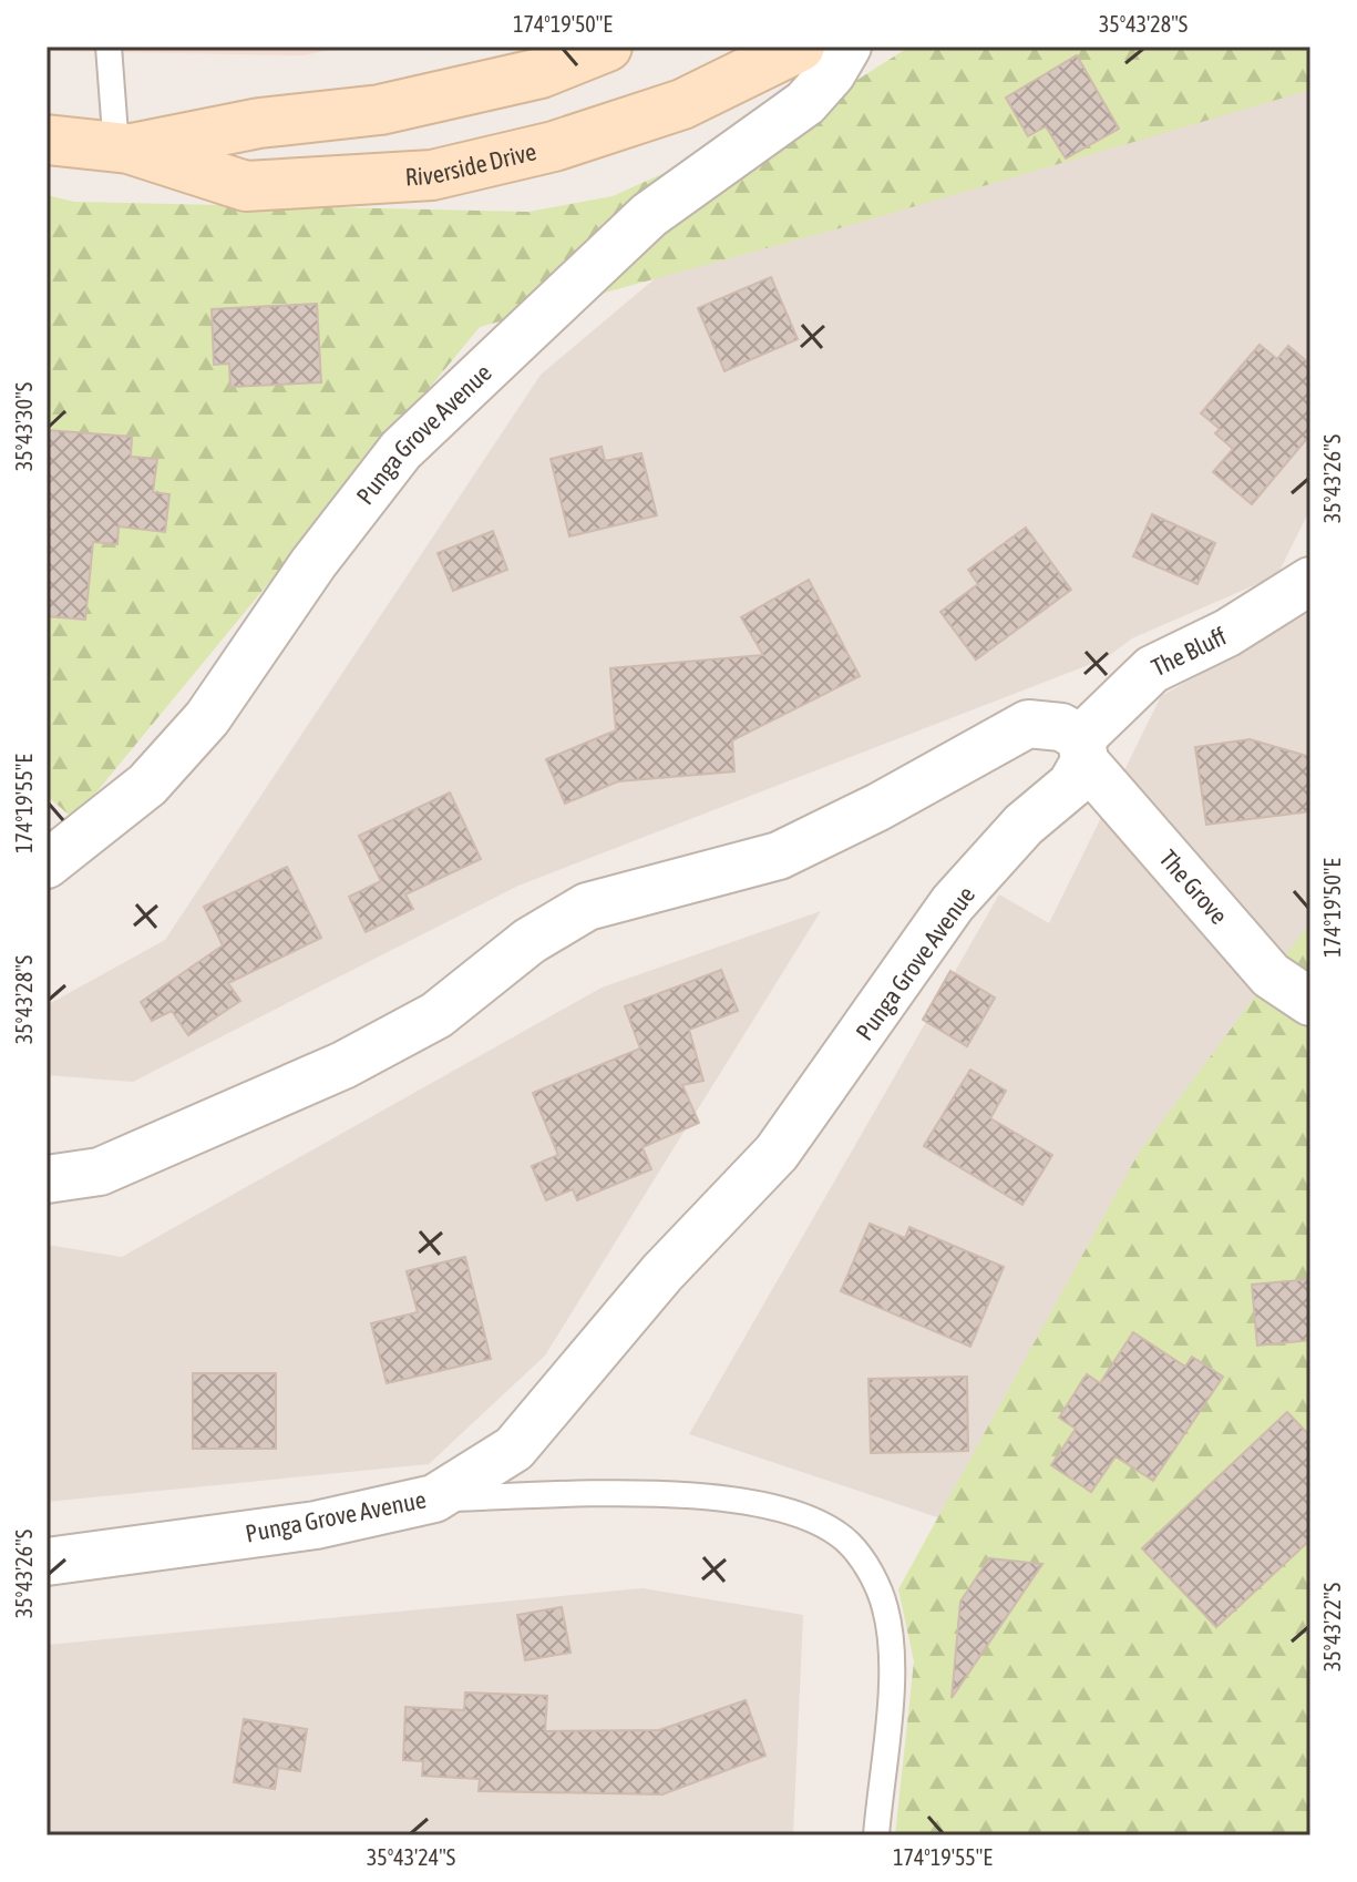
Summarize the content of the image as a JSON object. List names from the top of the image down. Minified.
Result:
{"streets":{"main road":["Riverside Drive"],"street":["Punga Grove Avenue","The Bluff","The Grove"]},"crossings":[["Punga Grove Avenue","The Bluff"],["Punga Grove Avenue","The Grove"],["The Bluff","The Grove"]],"coordinates":["174°19'50\"E","35°43'28\"S","35°43'30\"S","35°43'26\"S","174°19'55\"E","35°43'22\"S","35°43'24\"S"]}
